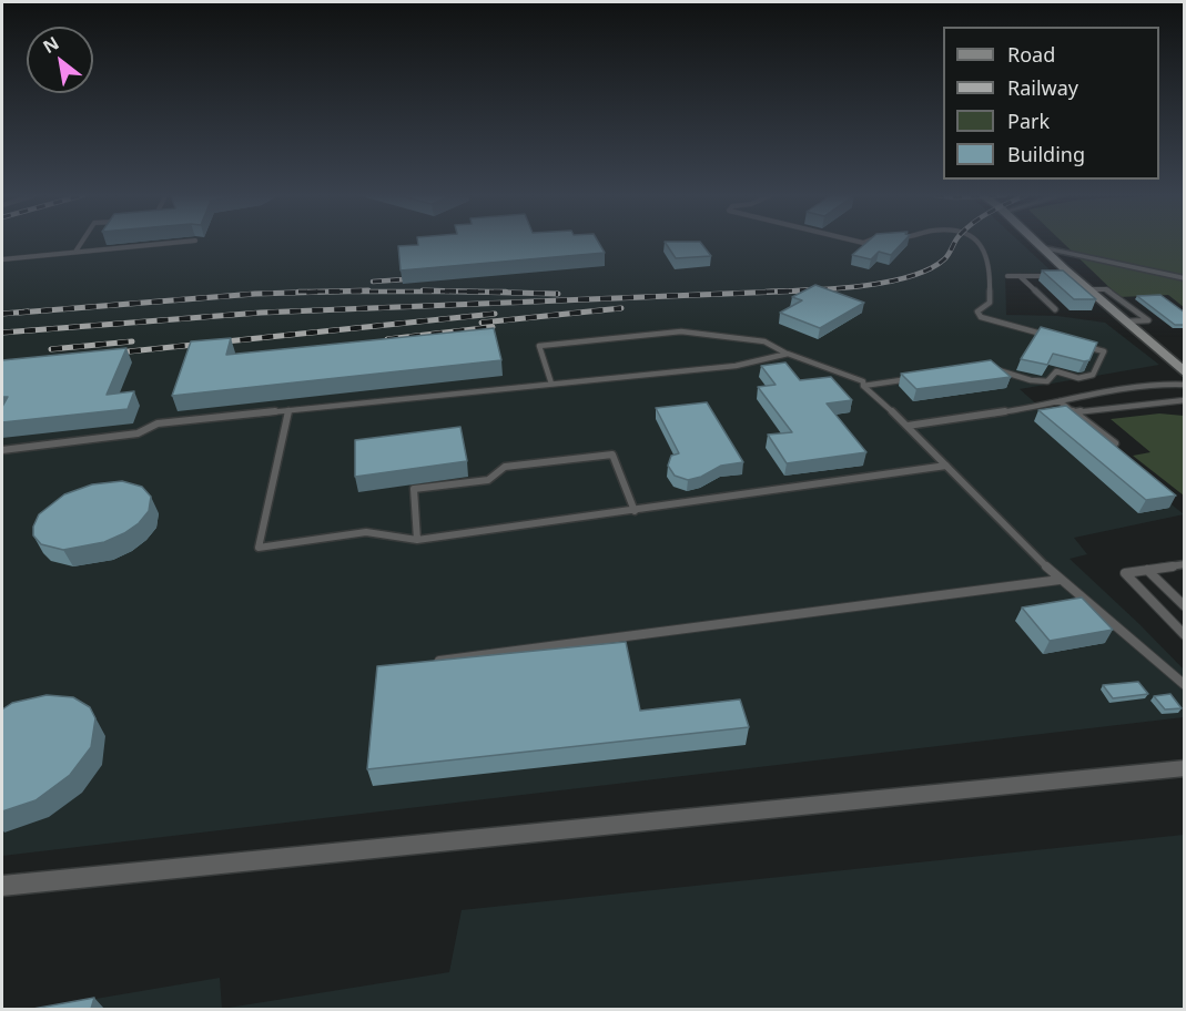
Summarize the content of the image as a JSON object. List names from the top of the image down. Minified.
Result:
{"legend":["Road","Railway","Park","Building"],"north":"top left"}
